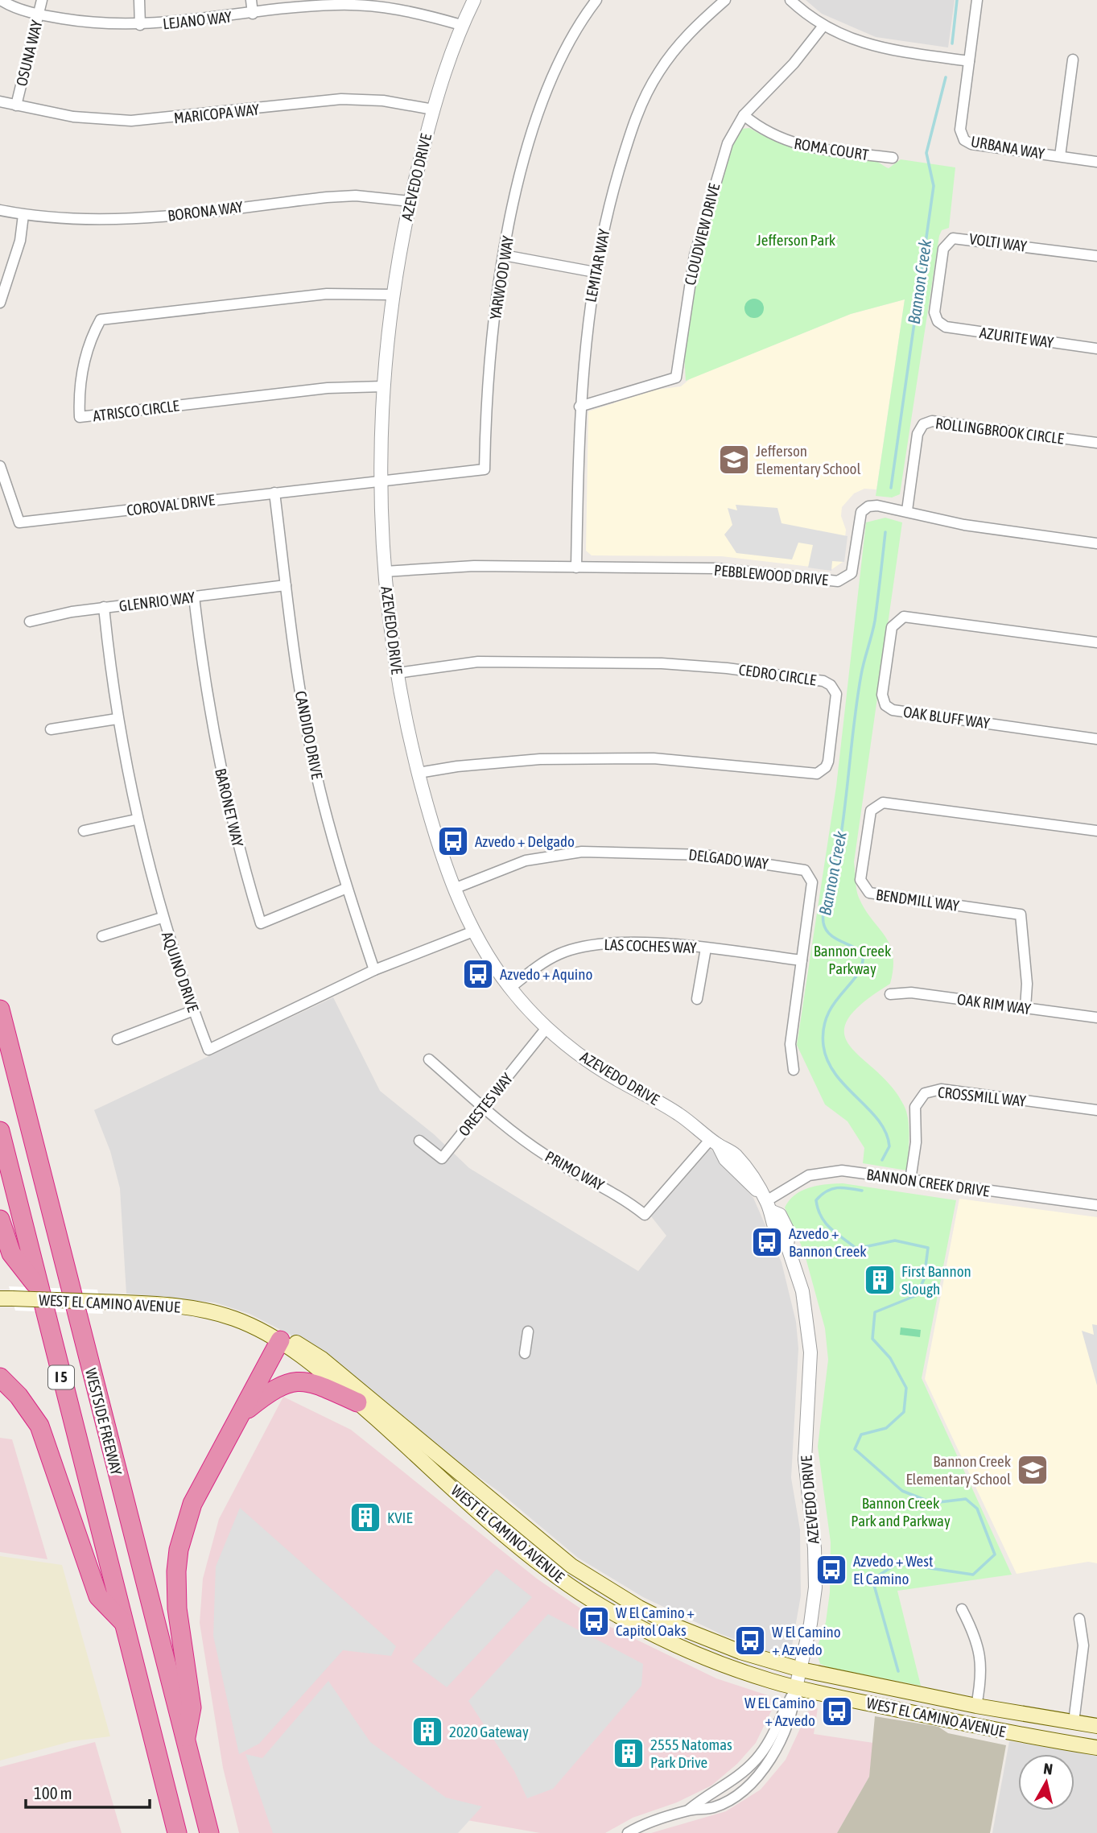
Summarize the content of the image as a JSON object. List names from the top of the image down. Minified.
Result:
{"streets":{"highway":["I 5","WESTSIDE FREEWAY"],"main road":["WEST EL CAMINO AVENUE"],"street":["LEJANO WAY","OSUNA WAY","MARICOPA WAY","URBANA WAY","ROMA COURT","AZEVEDO DRIVE","BORONA WAY","CLOUDVIEW DRIVE","VOLTI WAY","LEMITAR WAY","YARWOOD WAY","AZURITE WAY","ATRISCO CIRCLE","ROLLINGBROOK CIRCLE","COROVAL DRIVE","PEBBLEWOOD DRIVE","GLENRIO WAY","CEDRO CIRCLE","OAK BLUFF WAY","CANDIDO DRIVE","BARONET WAY","DELGADO WAY","BENDMILL WAY","LAS COCHES WAY","AQUINO DRIVE","OAK RIM WAY","CROSSMILL WAY","ORESTES WAY","PRIMO WAY","BANNON CREEK DRIVE"]},"crossings":[["LEJANO WAY","OSUNA WAY"],["LEJANO WAY","AZEVEDO DRIVE"],["OSUNA WAY","MARICOPA WAY"],["MARICOPA WAY","AZEVEDO DRIVE"],["ROMA COURT","CLOUDVIEW DRIVE"],["AZEVEDO DRIVE","BORONA WAY"],["AZEVEDO DRIVE","YARWOOD WAY"],["AZEVEDO DRIVE","ATRISCO CIRCLE"],["AZEVEDO DRIVE","COROVAL DRIVE"],["AZEVEDO DRIVE","PEBBLEWOOD DRIVE"],["AZEVEDO DRIVE","CEDRO CIRCLE"],["AZEVEDO DRIVE","DELGADO WAY"],["AZEVEDO DRIVE","LAS COCHES WAY"],["AZEVEDO DRIVE","AQUINO DRIVE"],["AZEVEDO DRIVE","ORESTES WAY"],["AZEVEDO DRIVE","PRIMO WAY"],["AZEVEDO DRIVE","BANNON CREEK DRIVE"],["AZEVEDO DRIVE","WEST EL CAMINO AVENUE"],["CLOUDVIEW DRIVE","LEMITAR WAY"],["VOLTI WAY","AZURITE WAY"],["LEMITAR WAY","PEBBLEWOOD DRIVE"],["YARWOOD WAY","COROVAL DRIVE"],["ROLLINGBROOK CIRCLE","PEBBLEWOOD DRIVE"],["COROVAL DRIVE","CANDIDO DRIVE"],["GLENRIO WAY","CANDIDO DRIVE"],["GLENRIO WAY","BARONET WAY"],["GLENRIO WAY","AQUINO DRIVE"],["CANDIDO DRIVE","BARONET WAY"],["CANDIDO DRIVE","AQUINO DRIVE"],["DELGADO WAY","LAS COCHES WAY"],["BENDMILL WAY","OAK RIM WAY"],["CROSSMILL WAY","BANNON CREEK DRIVE"],["ORESTES WAY","PRIMO WAY"]],"water":["Bannon Creek"],"parks":["Jefferson Park","Bannon Creek Parkway","Bannon Creek Park and Parkway"],"places":{"school or university":["Jefferson Elementary School","Bannon Creek Elementary School"],"bus stop":["Azvedo + Delgado","Azvedo + Aquino","Azvedo + Bannon Creek","Azvedo + West El Camino","W El Camino + Capitol Oaks","W El Camino + Azvedo","W EL Camino + Azvedo"],"building":["First Bannon Slough","KVIE","2020 Gateway","2555 Natomas Park Drive"]},"scale_bar":"100 m","north":"top"}
